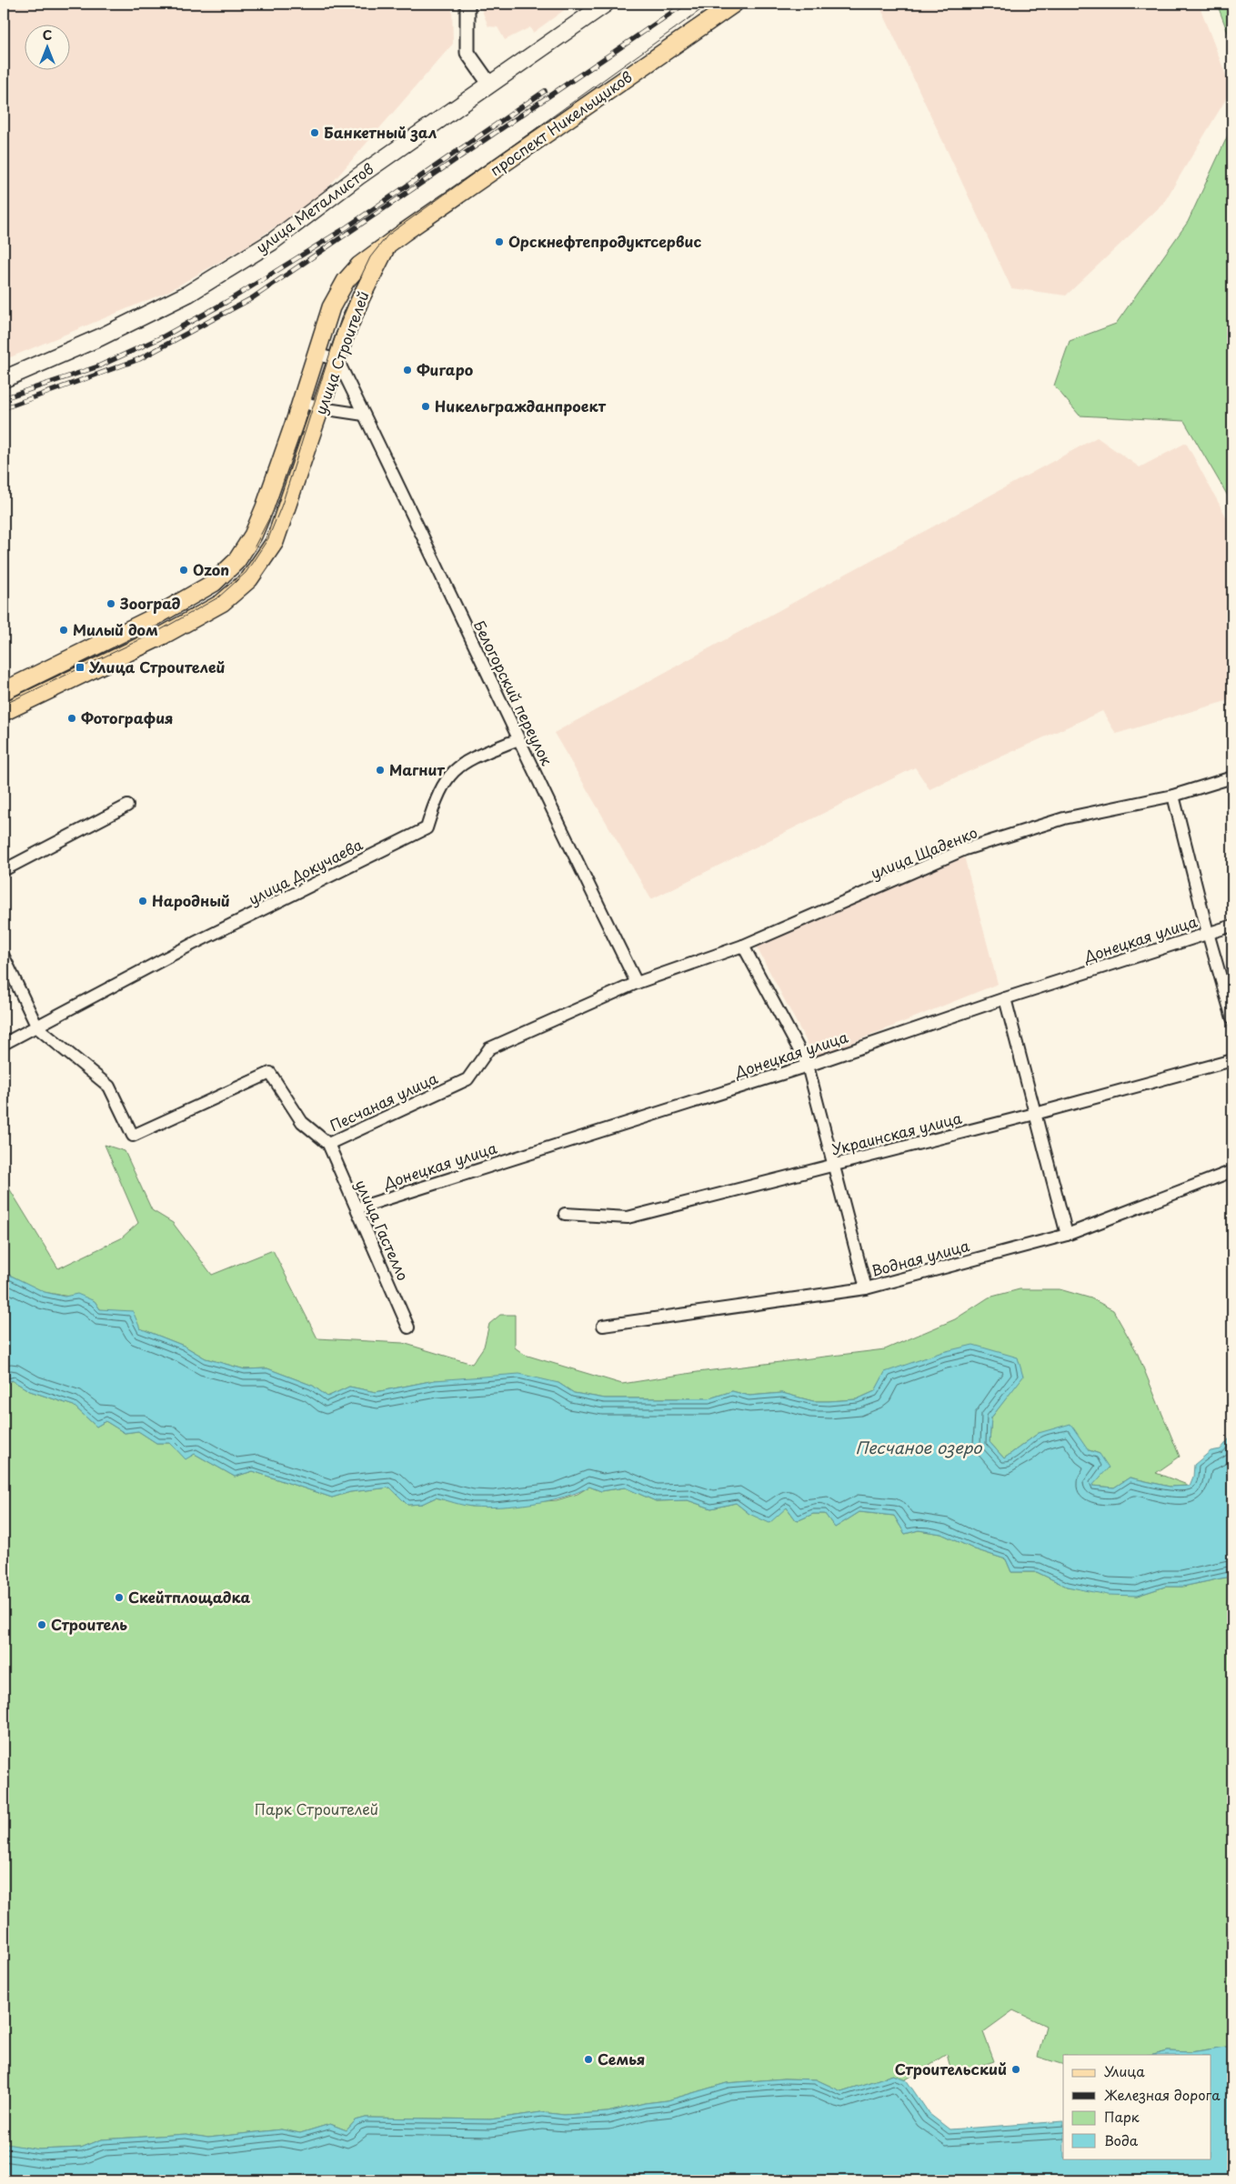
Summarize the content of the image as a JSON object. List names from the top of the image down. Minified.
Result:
{"streets":{"main road":["проспект Никельщиков","улица Металлистов","улица Строителей"],"street":["Белогорский переулок","улица Щаденко","улица Докучаева","Донецкая улица","Песчаная улица","Украинская улица","улица Гастелло","Водная улица"]},"crossings":[["проспект Никельщиков","улица Строителей"],["улица Строителей","Белогорский переулок"],["Белогорский переулок","улица Щаденко"],["Белогорский переулок","улица Докучаева"],["Белогорский переулок","Песчаная улица"],["улица Щаденко","Песчаная улица"],["улица Докучаева","Песчаная улица"],["Донецкая улица","улица Гастелло"],["Песчаная улица","улица Гастелло"]],"water":["Песчаное озеро"],"parks":["Парк Строителей"],"places":{"other":["Банкетный зал","Орскнефтепродуктсервис","Фигаро","Никельгражданпроект","Ozon","Зооград","Милый дом","Фотография","Магнит","Народный","Скейтплощадка","Строитель","Семья","Строительский"],"transit":["Улица Строителей"]},"legend":["Улица","Железная дорога","Парк","Вода"],"north":"top"}
